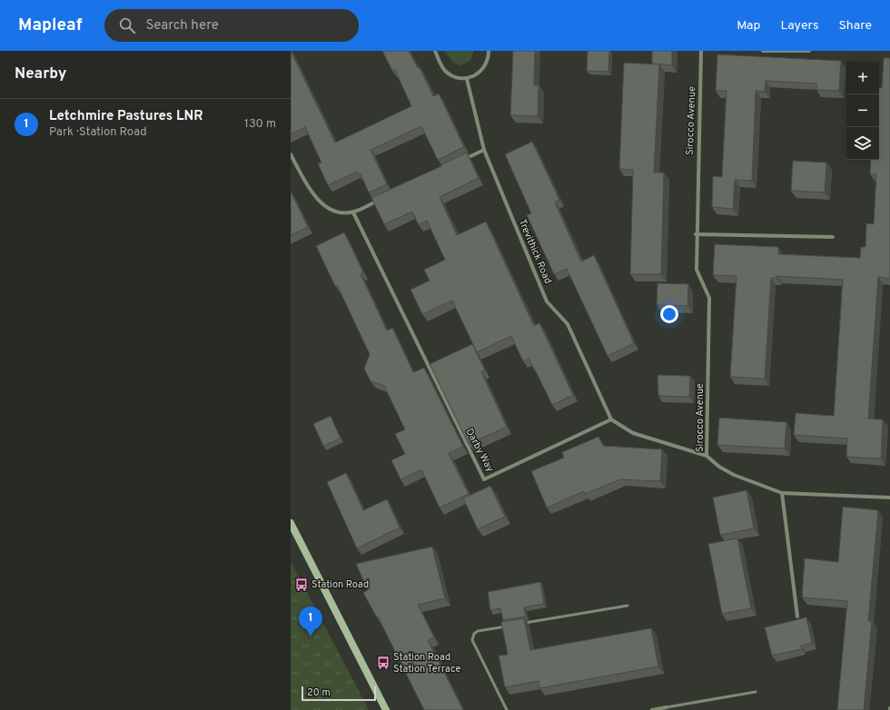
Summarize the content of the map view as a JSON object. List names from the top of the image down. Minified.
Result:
{"streets":{"street":["Sirocco Avenue","Trevithick Road","Darby Way"]},"crossings":[["Trevithick Road","Darby Way"]],"places":{"bus stop":["Station Road","Station Road Station Terrace"]},"scale_bar":"20 m","page":{"header":"Mapleaf","search":"Search here","nav":["Map","Layers","Share"],"heading":"Nearby","map_buttons":["+","−"],"list":[{"mark":"1","name":"Letchmire Pastures LNR","note":"Park · Station Road","value":"130 m"}],"pins":"1","scale":"20 m"}}
